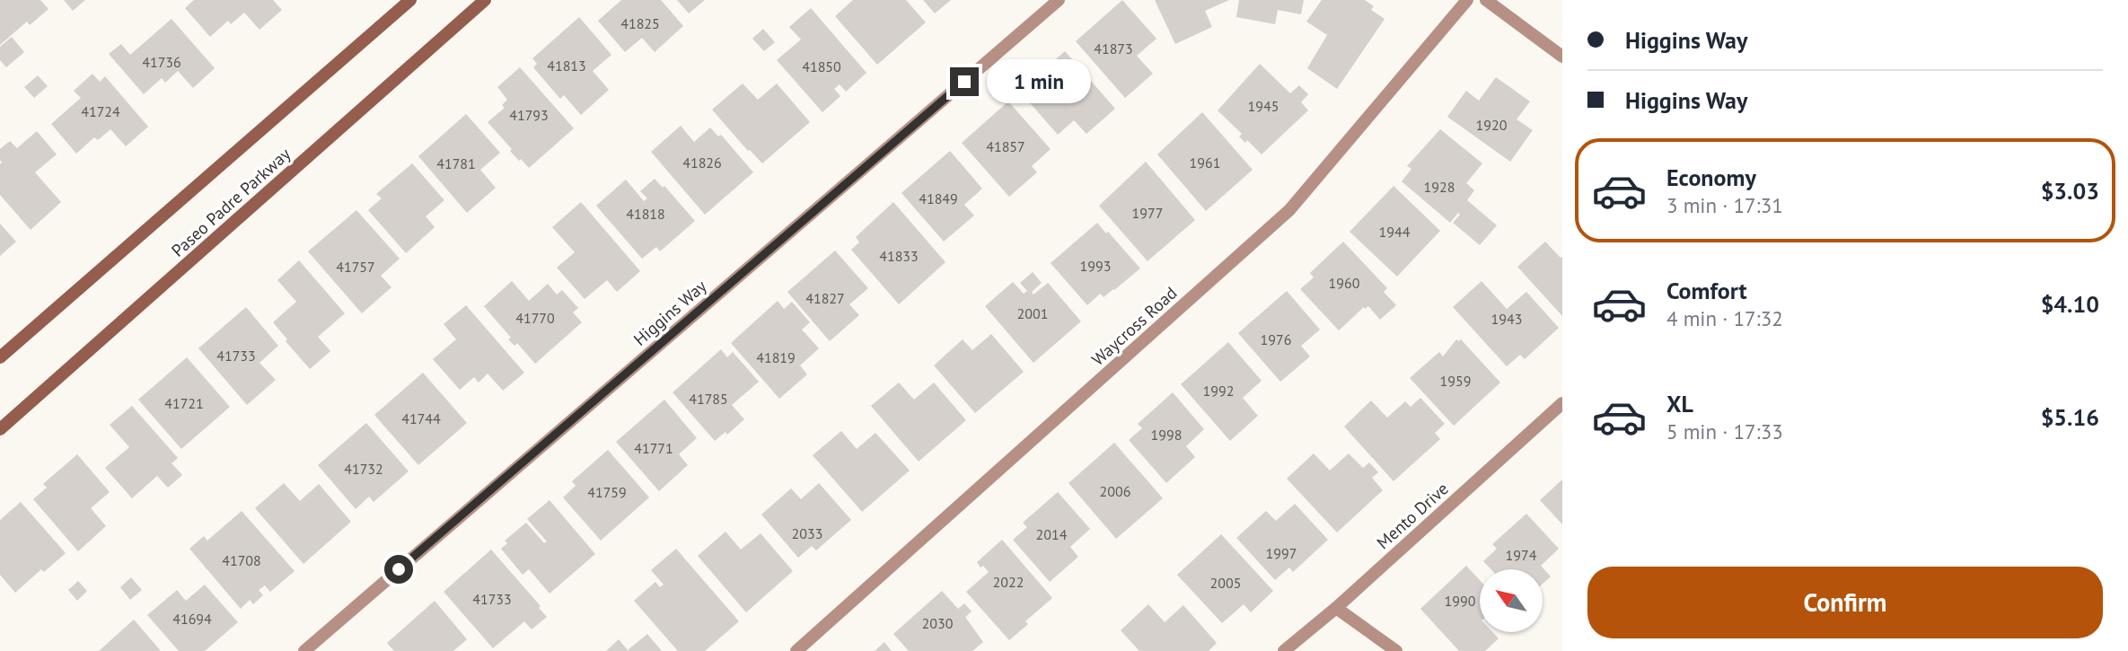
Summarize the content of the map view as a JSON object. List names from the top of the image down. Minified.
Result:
{"streets":{"main road":["Paseo Padre Parkway"],"street":["Higgins Way","Waycross Road","Mento Drive"]},"house_numbers":["41825","41873","41736","41813","41850","1945","41724","41793","1920","41857","41826","1961","41781","1928","41849","1977","41818","1944","41833","1993","41757","1960","41827","2001","41770","1943","1976","41733","41819","1959","1992","41785","41721","41744","1998","41771","41732","2006","41759","2033","2014","1997","1974","41708","2022","2005","41733","1990","41694","2030"],"north":"top left","page":{"banner":["Higgins Way","Higgins Way"],"bubble":"1 min","list":[{"name":"Economy","note":"3 min · 17:31","value":"$3.03"},{"name":"Comfort","note":"4 min · 17:32","value":"$4.10"},{"name":"XL","note":"5 min · 17:33","value":"$5.16"}],"buttons":"Confirm"}}
